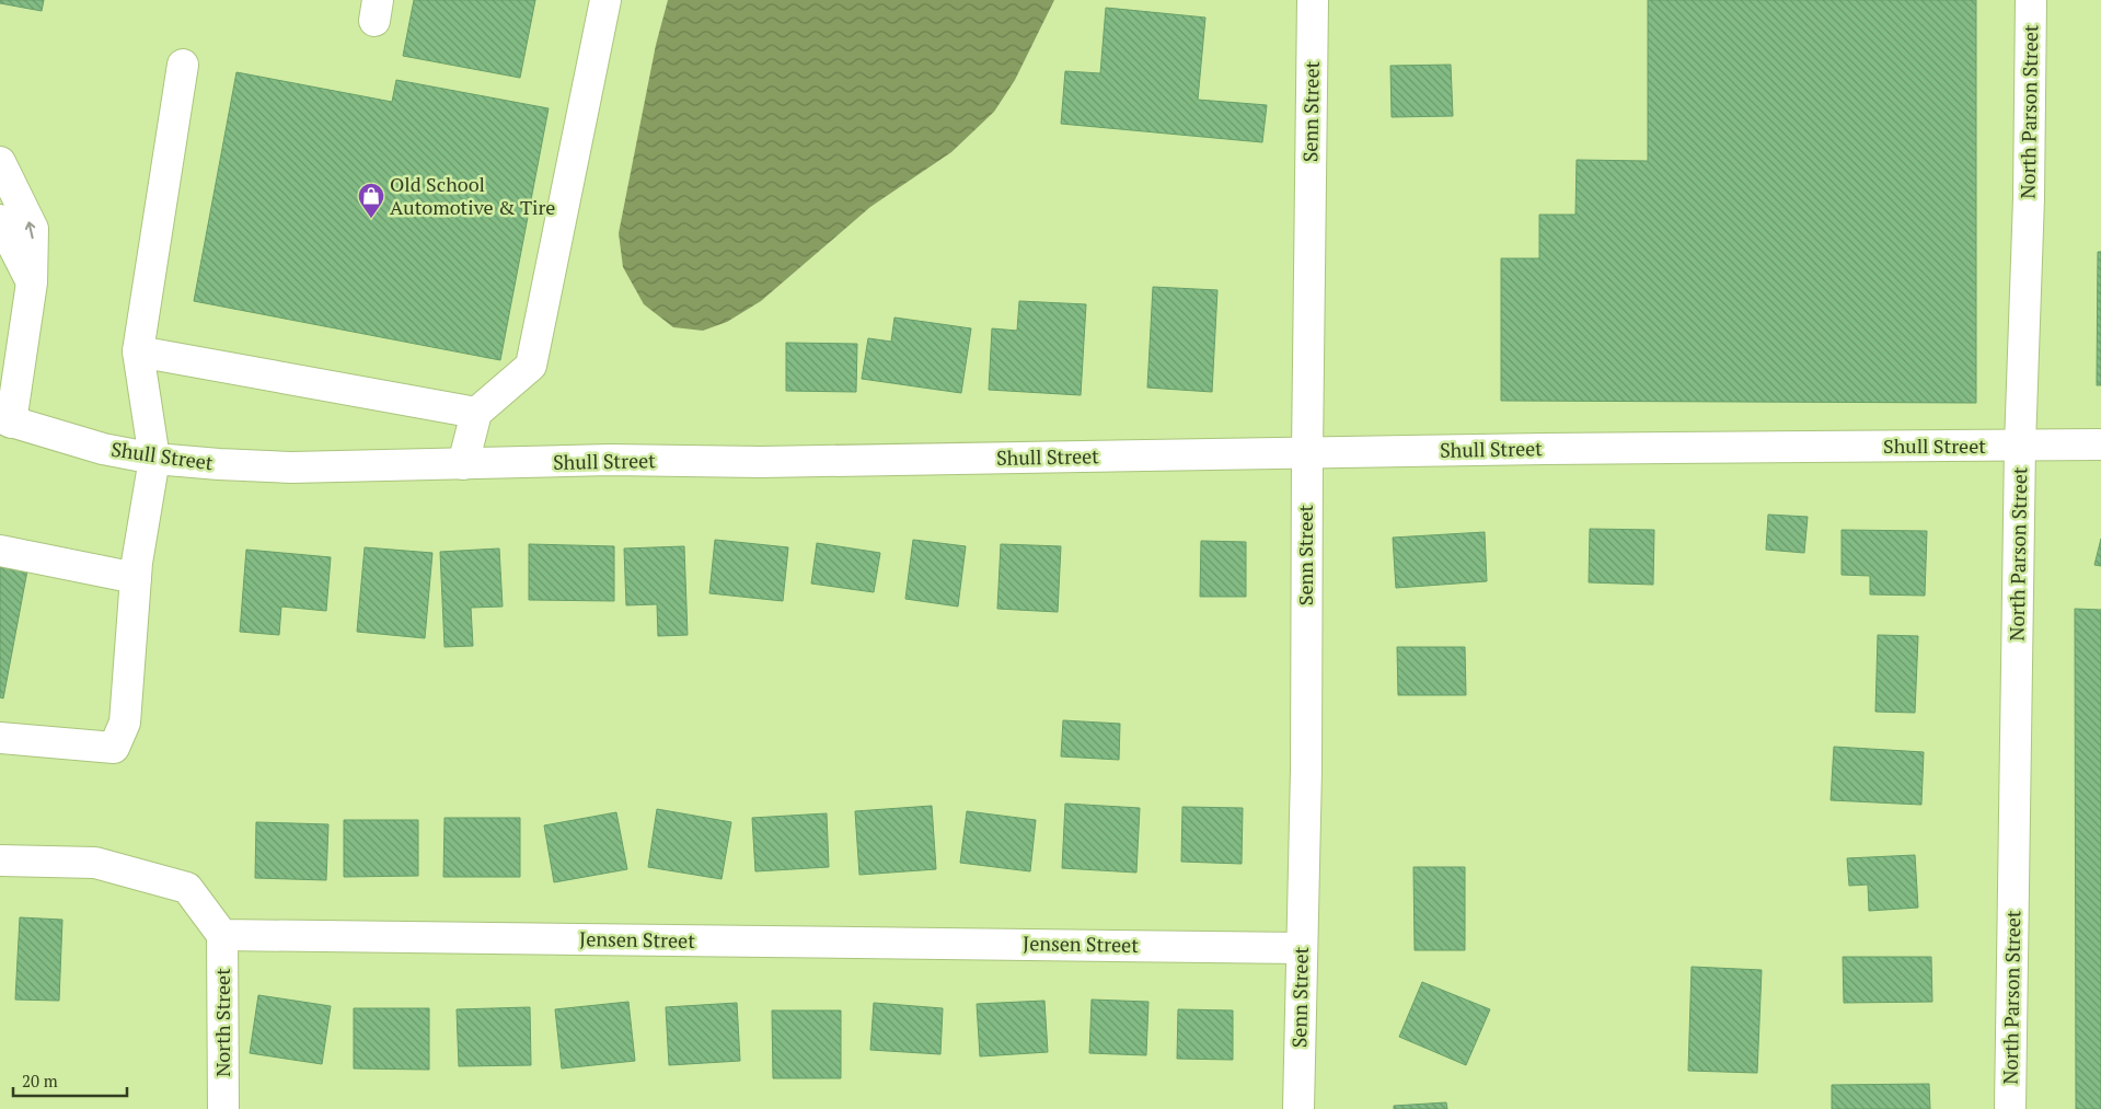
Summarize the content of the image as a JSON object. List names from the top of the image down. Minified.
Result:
{"streets":{"street":["Senn Street","North Parson Street","Shull Street","Jensen Street","North Street"]},"crossings":[["Senn Street","Shull Street"],["Senn Street","Jensen Street"],["North Parson Street","Shull Street"],["Jensen Street","North Street"]],"places":{"shop":["Old School Automotive & Tire"]},"scale_bar":"20 m"}
